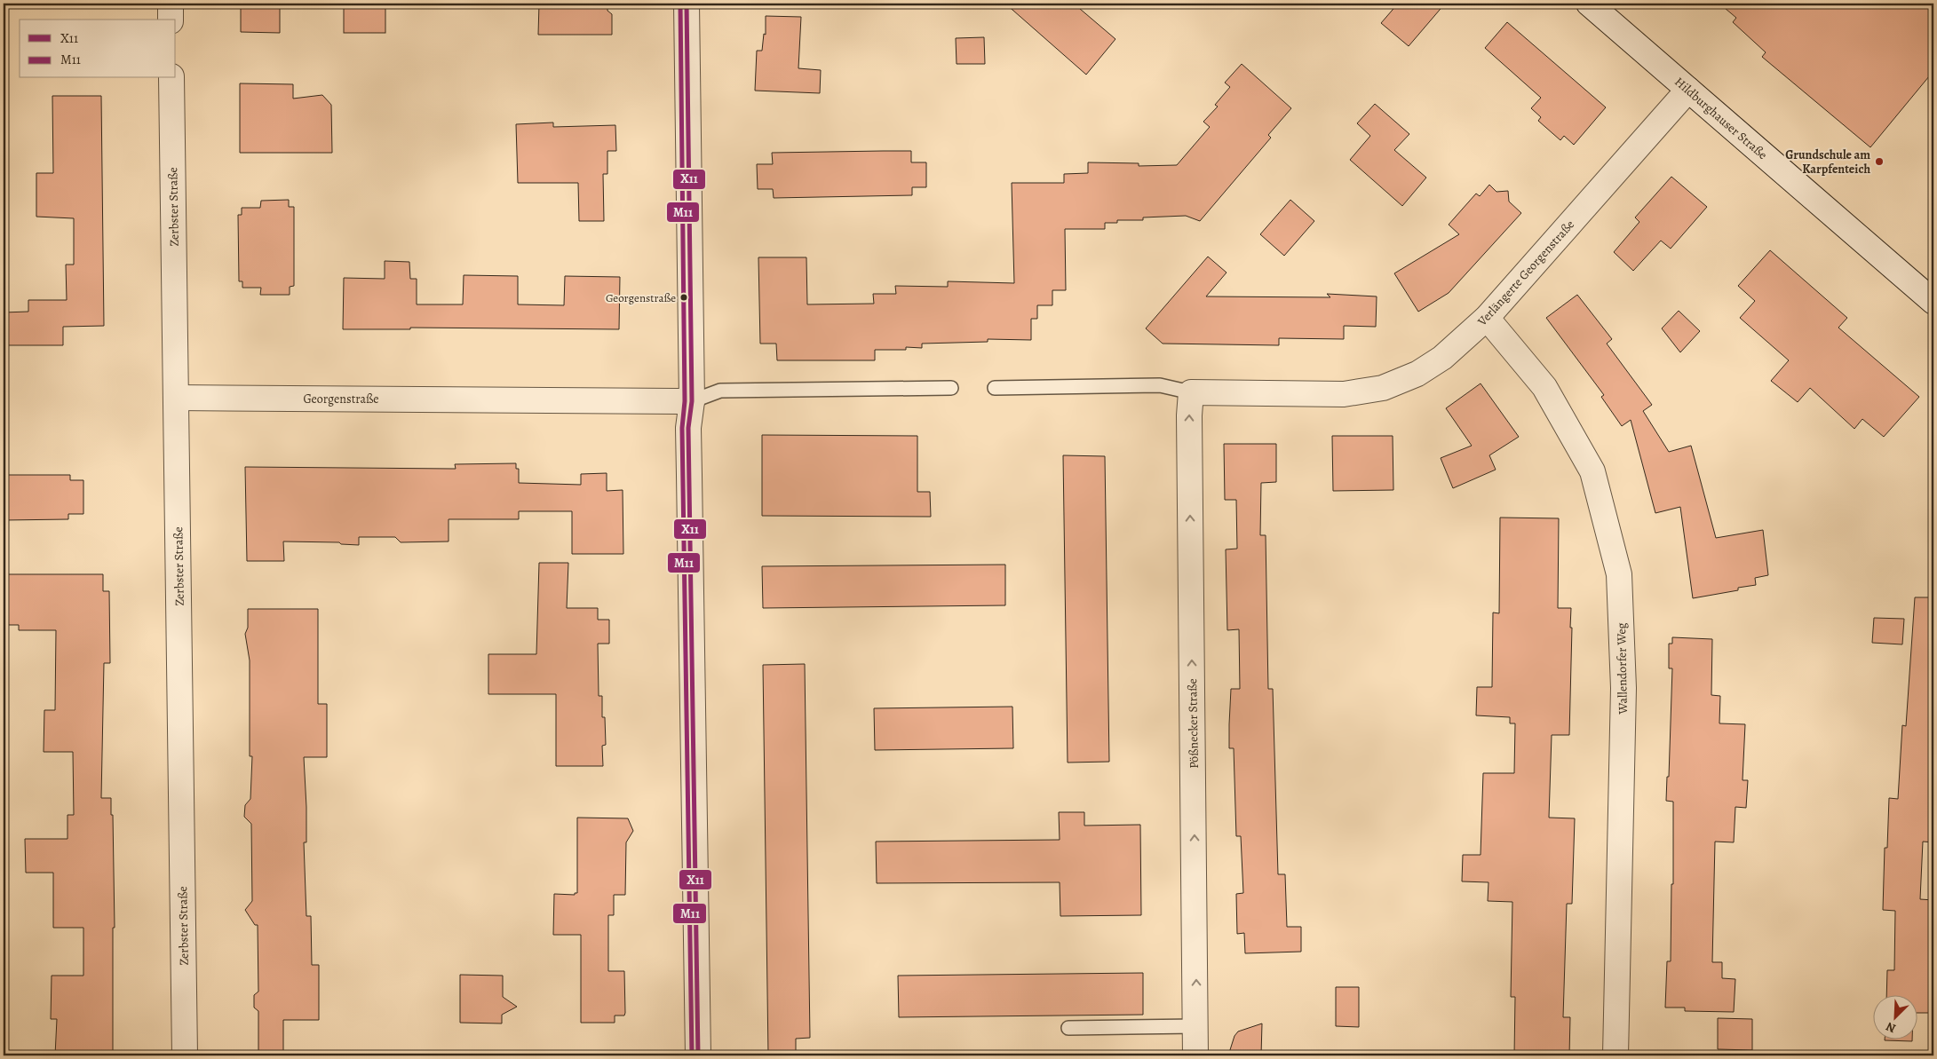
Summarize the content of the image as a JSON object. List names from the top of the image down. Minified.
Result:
{"streets":{"street":["Hildburghauser Straße","Zerbster Straße","Verlängerte Georgenstraße","Georgenstraße","Wallendorfer Weg","Pößnecker Straße"]},"crossings":[["Hildburghauser Straße","Verlängerte Georgenstraße"],["Zerbster Straße","Georgenstraße"],["Verlängerte Georgenstraße","Wallendorfer Weg"],["Verlängerte Georgenstraße","Pößnecker Straße"]],"one_way":["Pößnecker Straße"],"places":["Grundschule am Karpfenteich","Georgenstraße"],"lines":["transit line X11","transit line M11"],"legend":["X11","M11"],"north":"bottom left"}
